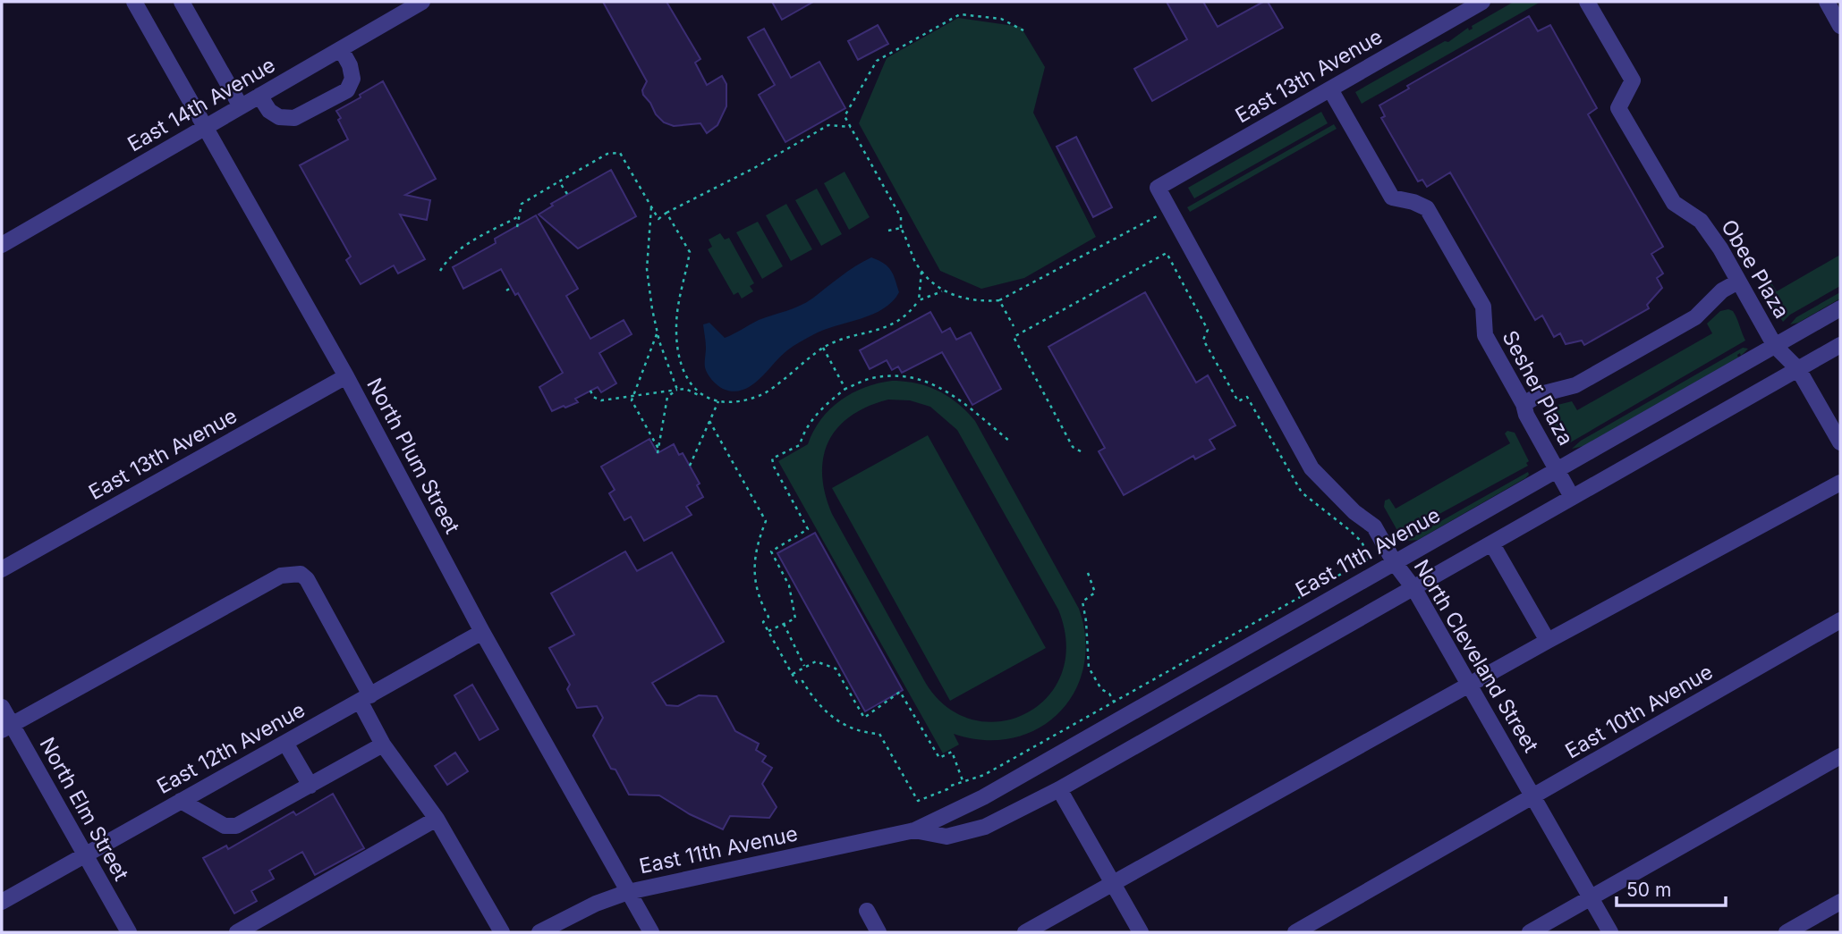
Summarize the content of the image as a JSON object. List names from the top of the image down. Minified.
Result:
{"streets":{"street":["East 13th Avenue","East 14th Avenue","Obee Plaza","Sesher Plaza","North Plum Street","East 11th Avenue","North Cleveland Street","East 10th Avenue","East 12th Avenue","North Elm Street"]},"crossings":[["East 13th Avenue","Sesher Plaza"],["East 13th Avenue","North Plum Street"],["East 13th Avenue","North Cleveland Street"],["East 14th Avenue","North Plum Street"],["Obee Plaza","East 11th Avenue"],["Sesher Plaza","East 11th Avenue"],["North Plum Street","East 11th Avenue"],["North Plum Street","East 12th Avenue"],["East 11th Avenue","North Cleveland Street"],["North Cleveland Street","East 10th Avenue"],["East 12th Avenue","North Elm Street"]],"scale_bar":"50 m"}
